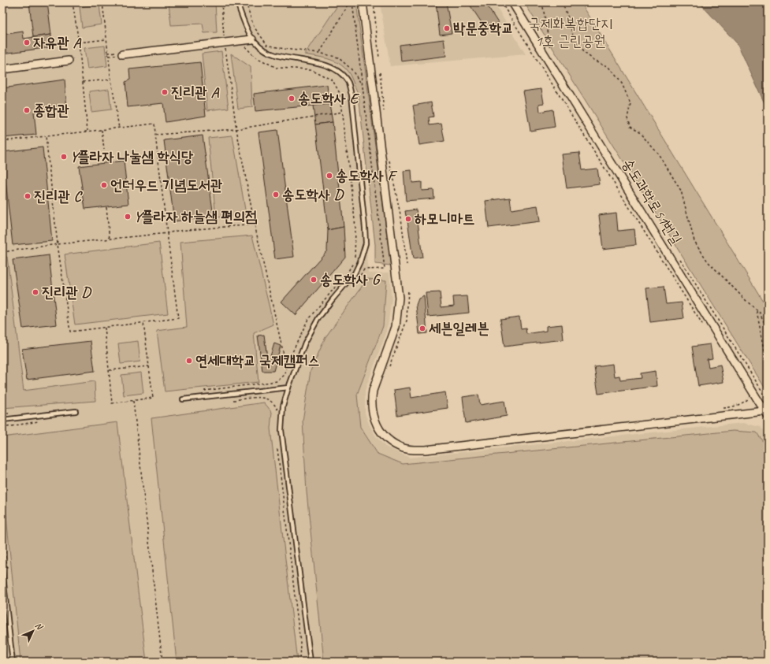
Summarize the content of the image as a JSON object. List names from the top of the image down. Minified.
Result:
{"streets":{"street":["송도과학로51번길"]},"parks":["국제화복합단지 1호 근린공원"],"places":["박문중학교","자유관 A","진리관 A","송도학사 E","종합관","Y플라자 나눌샘 학식당","송도학사 F","언더우드 기념도서관","송도학사 D","진리관 C","Y플라자 하늘샘 편의점","하모니마트","송도학사 G","진리관 D","세븐일레븐","연세대학교 국제캠퍼스"],"north":"top right"}
